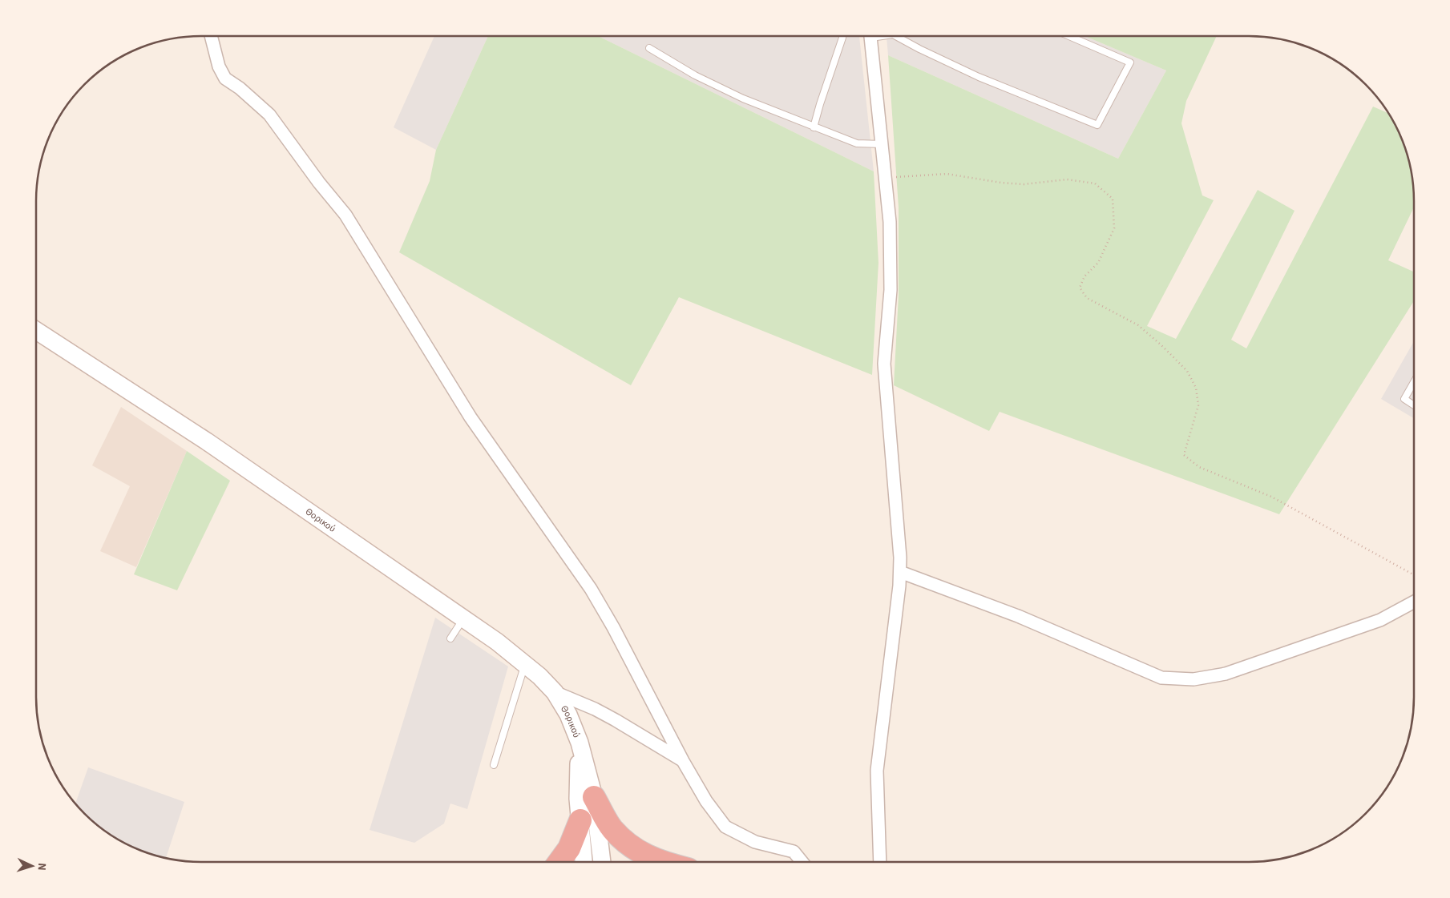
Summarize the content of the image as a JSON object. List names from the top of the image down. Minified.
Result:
{"streets":{"main road":["Θορικού"]},"north":"right"}
